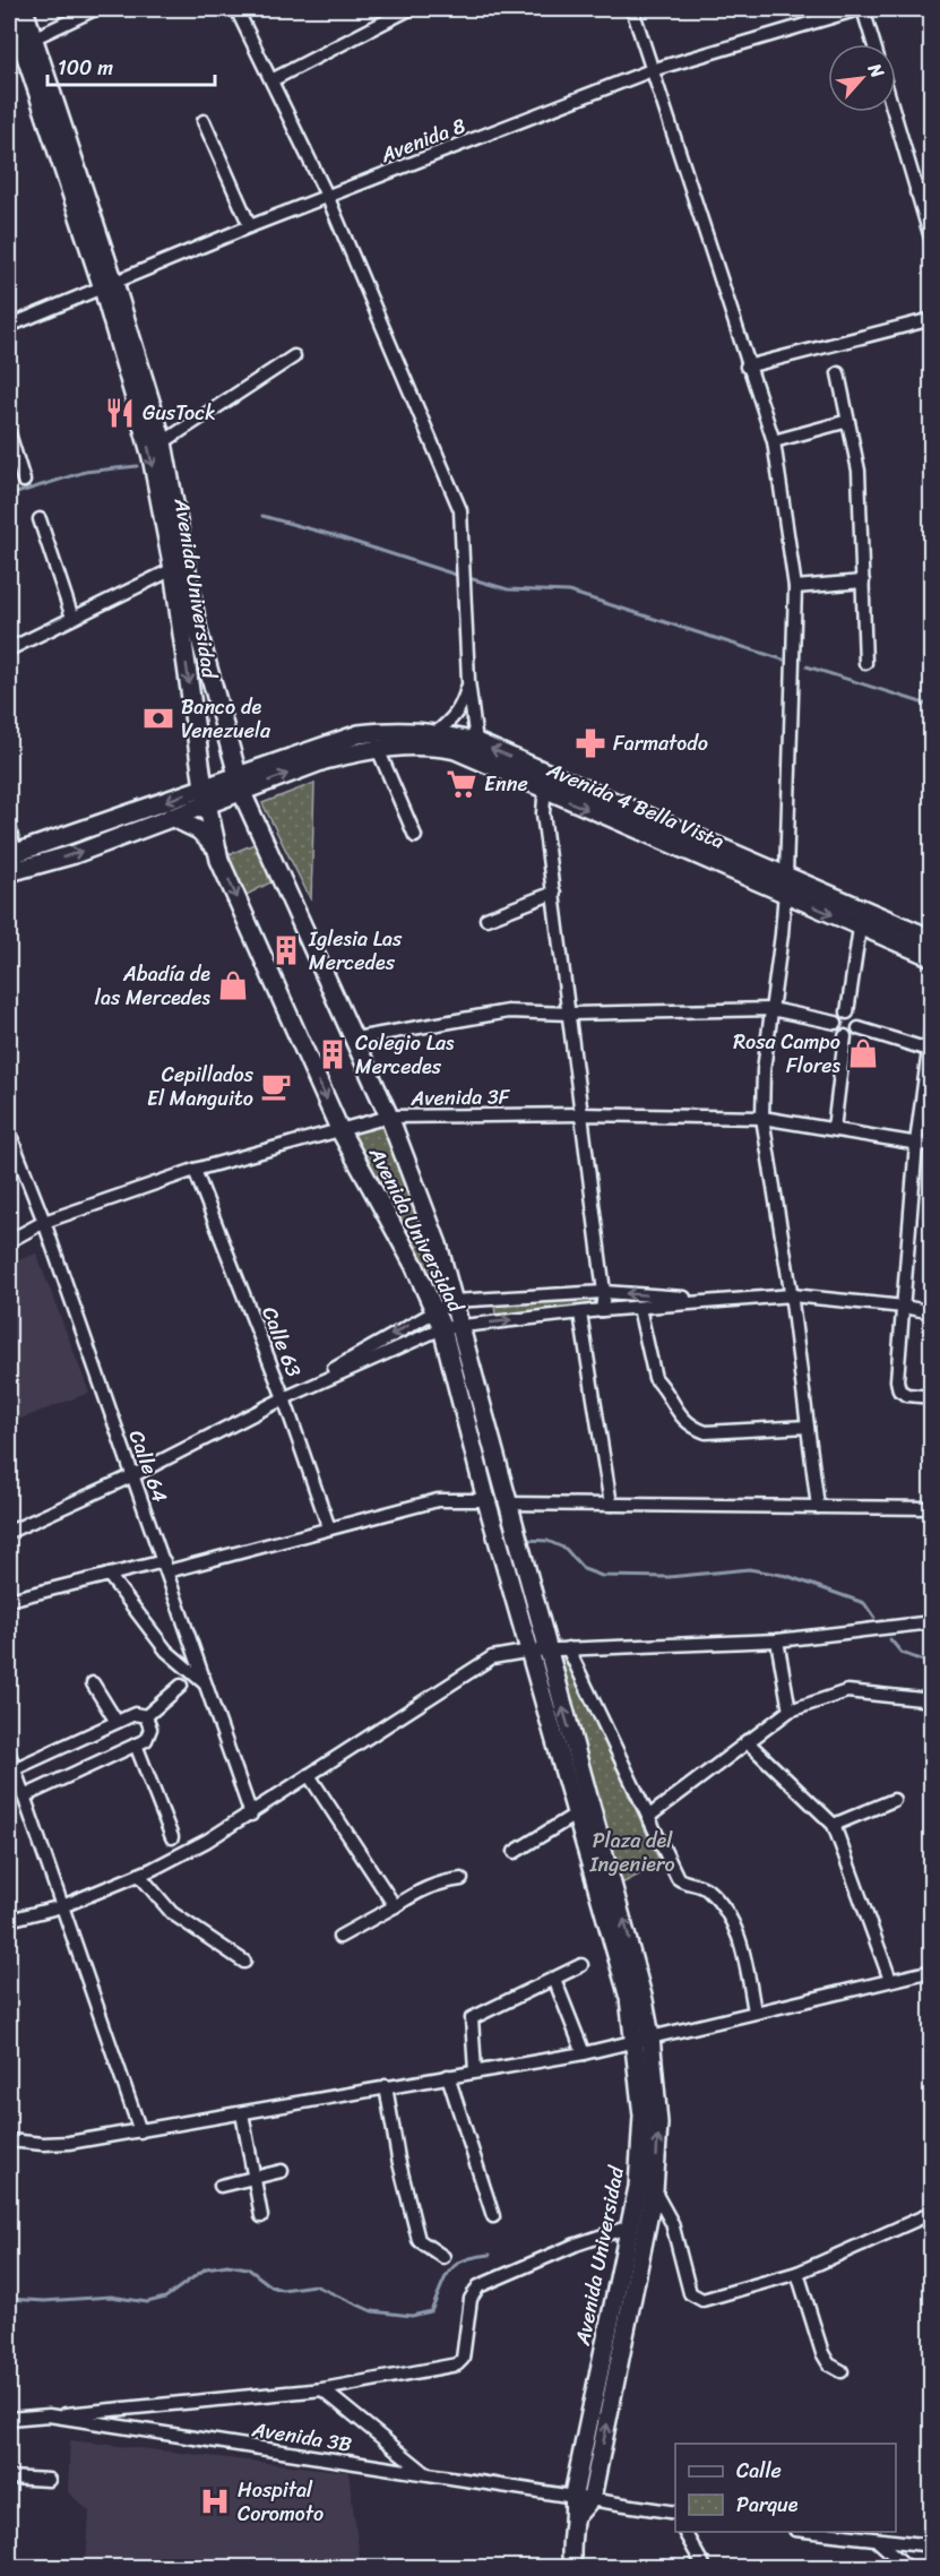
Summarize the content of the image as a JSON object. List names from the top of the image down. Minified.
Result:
{"streets":{"street":["Avenida 8","Avenida Universidad","Avenida 4 Bella Vista","Avenida 3F","Calle 63","Calle 64","Avenida 3B"]},"crossings":[["Avenida 8","Avenida Universidad"],["Avenida Universidad","Avenida 4 Bella Vista"],["Avenida Universidad","Avenida 3F"],["Avenida Universidad","Avenida 3B"],["Avenida 3F","Calle 63"],["Avenida 3F","Calle 64"]],"parks":["Plaza del Ingeniero"],"places":{"restaurant":["GusTock"],"bank":["Banco de Venezuela"],"pharmacy":["Farmatodo"],"supermarket":["Enne"],"building":["Iglesia Las Mercedes","Colegio Las Mercedes"],"shop":["Abadía de las Mercedes","Rosa Campo Flores"],"cafe":["Cepillados El Manguito"],"hospital":["Hospital Coromoto"]},"legend":["Calle","Parque"],"scale_bar":"100 m","north":"top right"}
